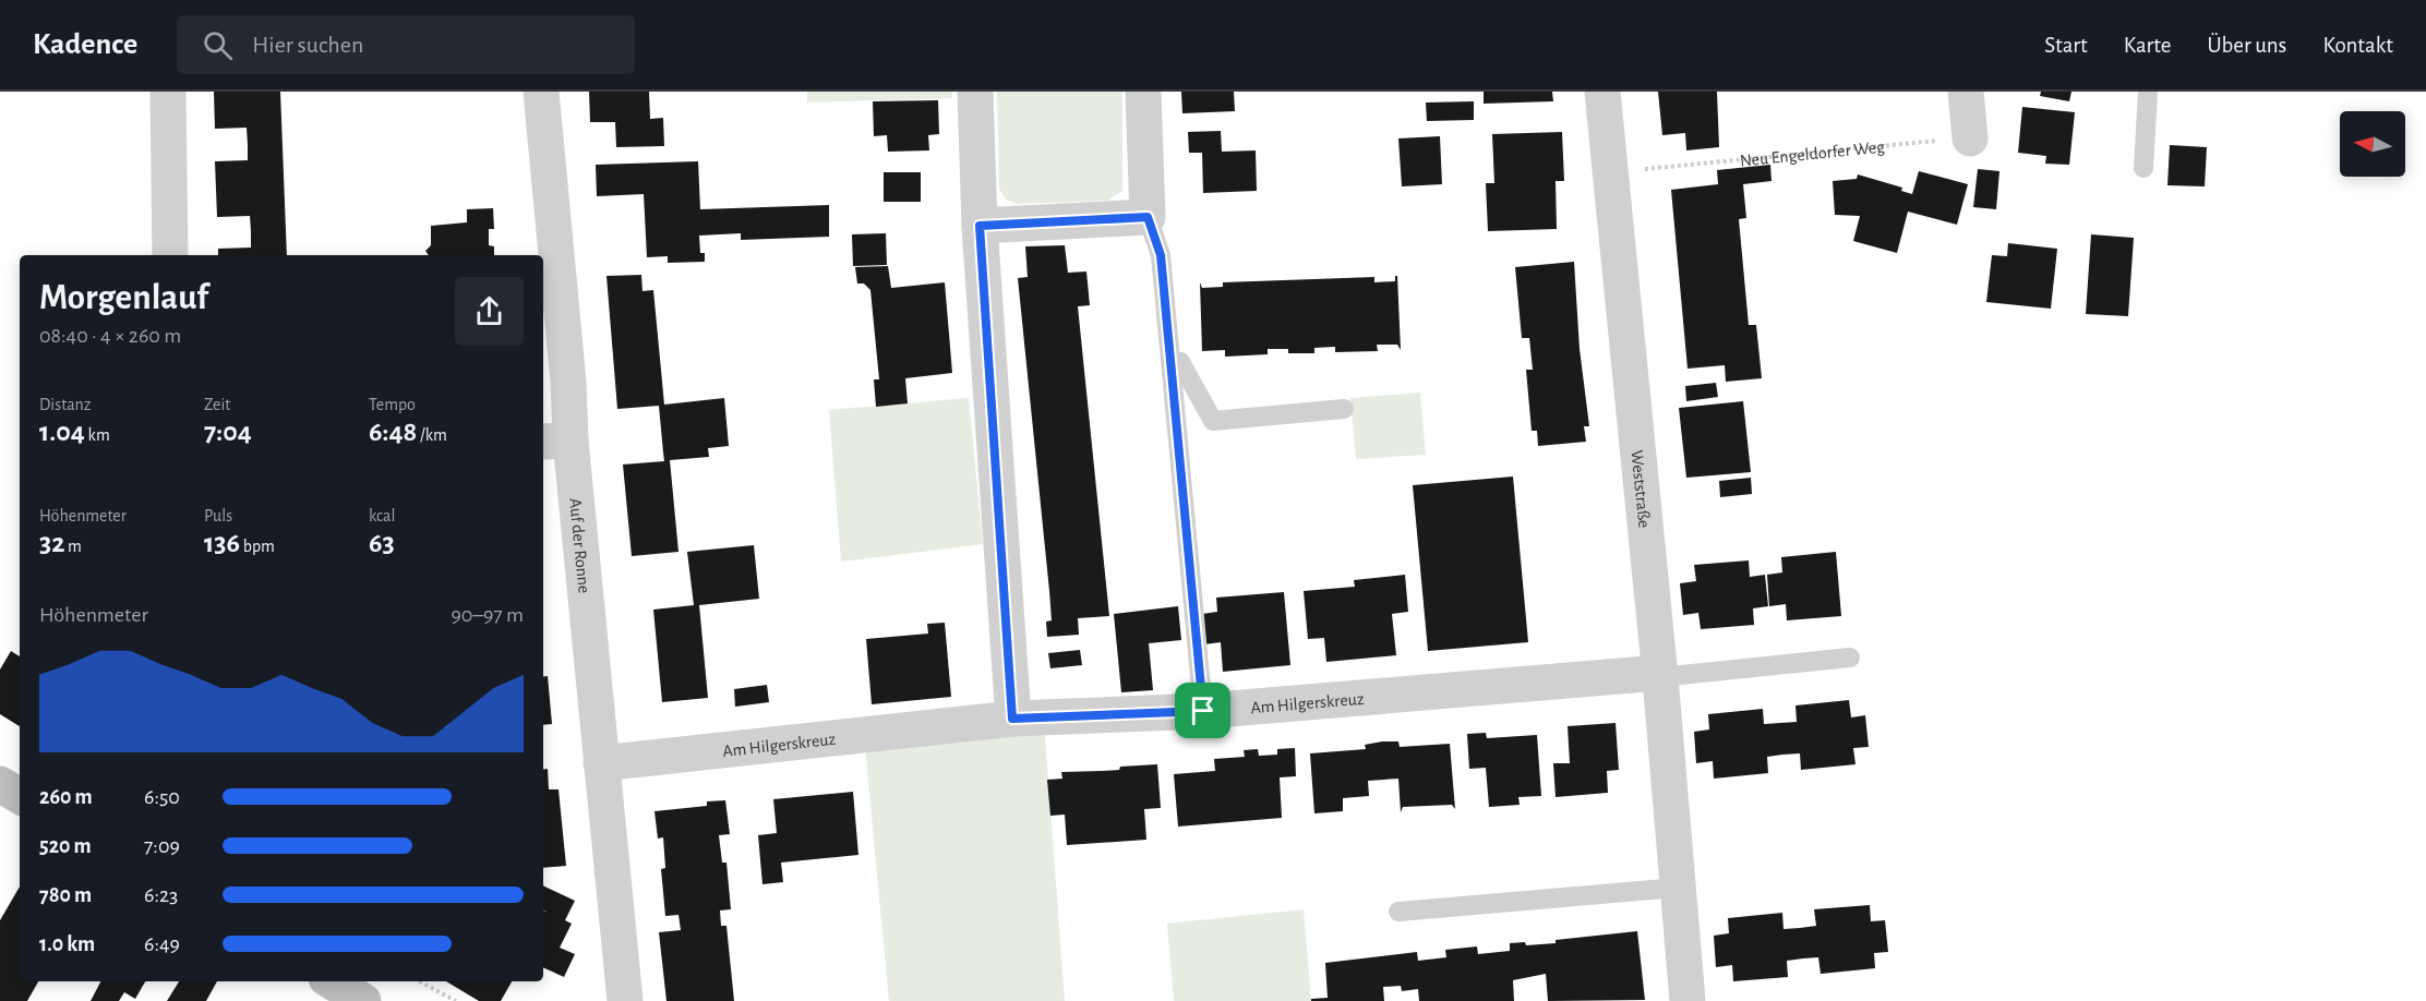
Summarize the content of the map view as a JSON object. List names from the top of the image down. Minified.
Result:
{"streets":{"street":["Weststraße","Auf der Ronne","Am Hilgerskreuz"],"path":["Neu Engeldorfer Weg"]},"crossings":[["Neu Engeldorfer Weg","Weststraße"],["Weststraße","Am Hilgerskreuz"],["Auf der Ronne","Am Hilgerskreuz"]],"north":"left","page":{"header":"Kadence","search":"Hier suchen","nav":["Start","Karte","Über uns","Kontakt"],"heading":["Morgenlauf","08:40 · 4 × 260 m"],"stats":[["Distanz","1.04 km"],["Zeit","7:04"],["Tempo","6:48 /km"],["Höhenmeter","32 m"],["Puls","136 bpm"],["kcal","63"]],"chart":["Höhenmeter","90–97 m"],"list":[{"name":"260 m","note":"6:50"},{"name":"520 m","note":"7:09"},{"name":"780 m","note":"6:23"},{"name":"1.0 km","note":"6:49"}]}}
